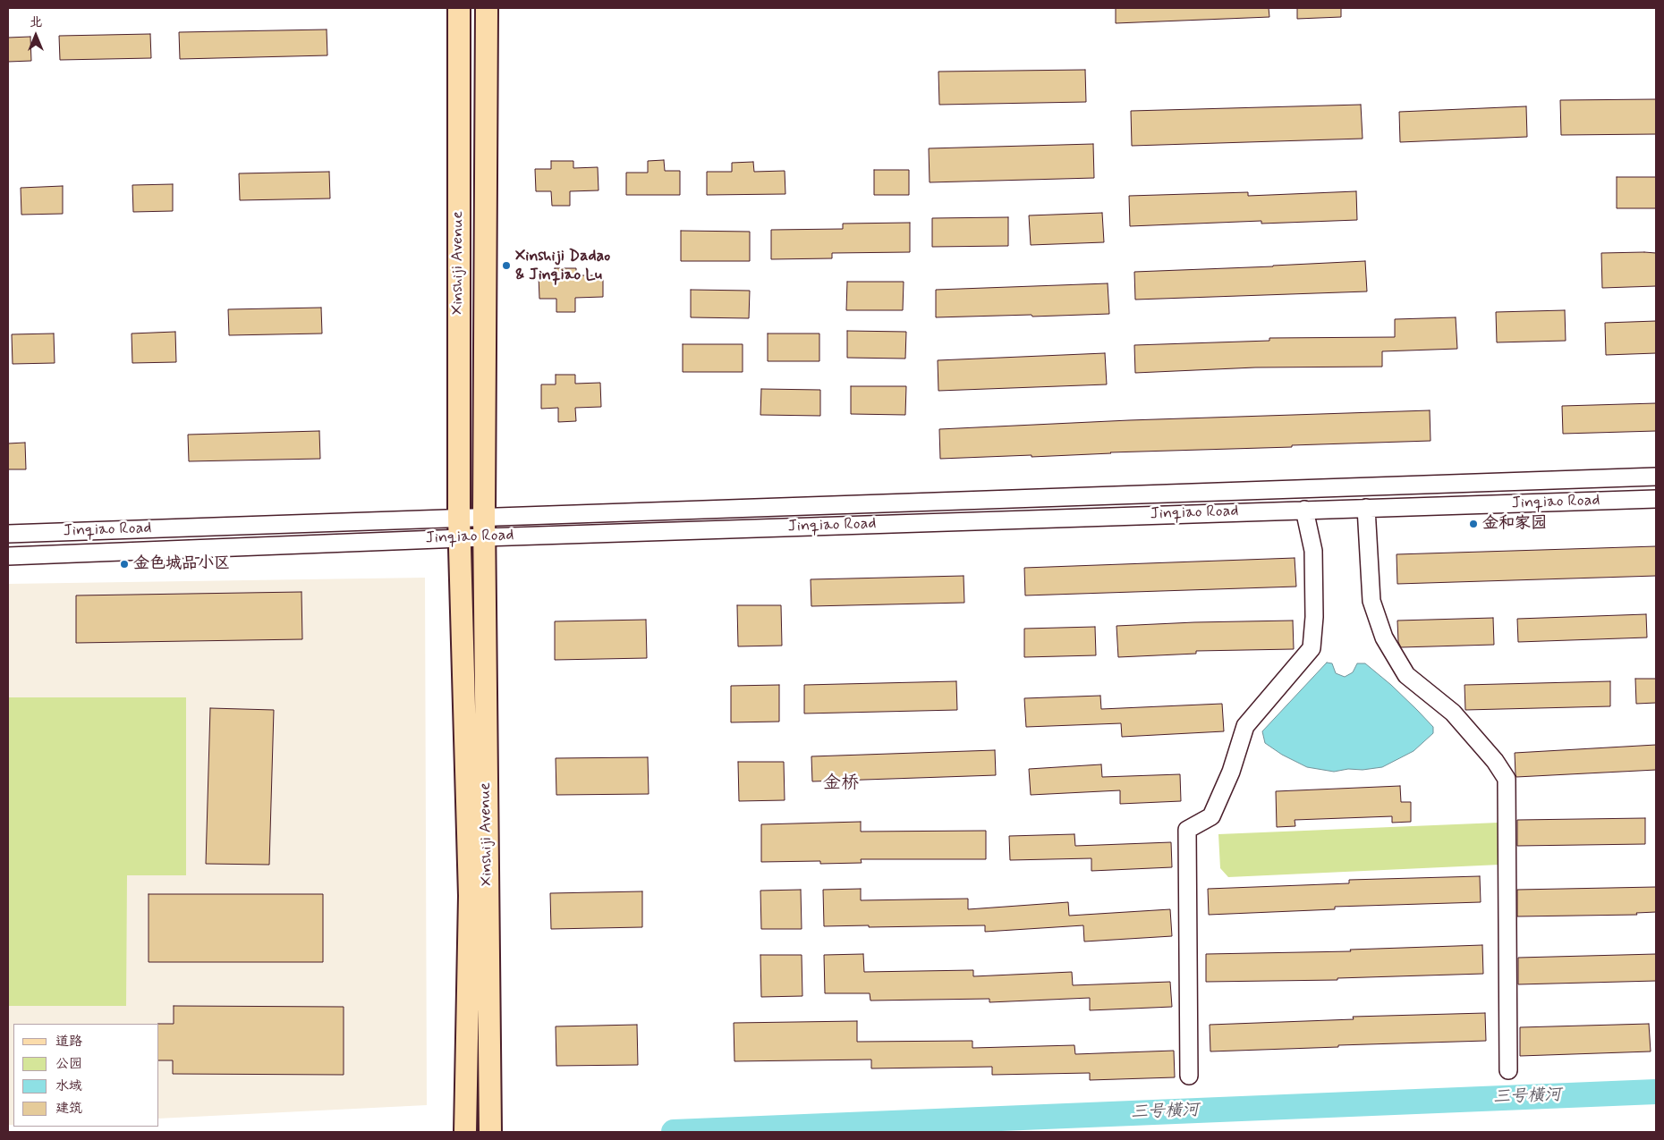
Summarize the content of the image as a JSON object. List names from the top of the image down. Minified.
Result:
{"streets":{"main road":["Xinshiji Avenue"],"street":["Jinqiao Road"]},"crossings":[["Xinshiji Avenue","Jinqiao Road"]],"districts":["金桥"],"water":["三号横河"],"places":["Xinshiji Dadao & Jinqiao Lu","金和家园","金色城品小区"],"legend":["道路","公园","水域","建筑"],"north":"top"}
